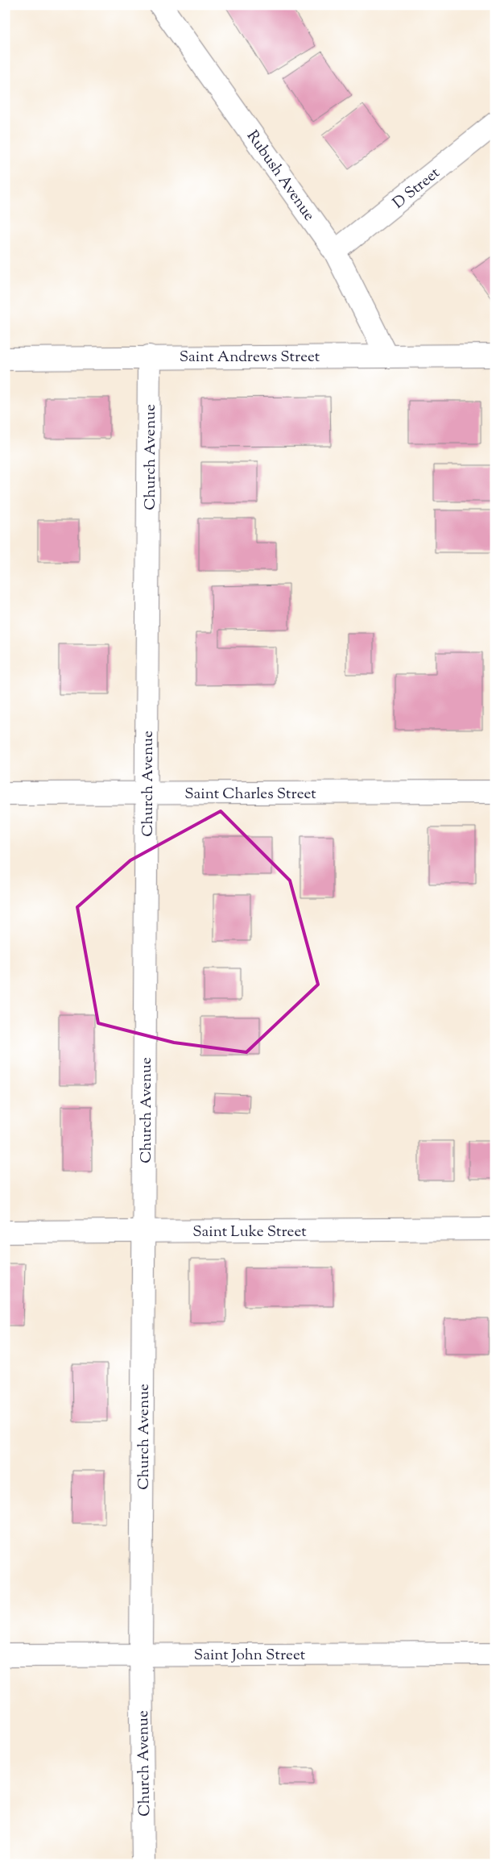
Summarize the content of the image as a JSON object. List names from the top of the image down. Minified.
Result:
{"streets":{"street":["Rubush Avenue","D Street","Saint Andrews Street","Church Avenue","Saint Charles Street","Saint Luke Street","Saint John Street"]},"crossings":[["Rubush Avenue","D Street"],["Rubush Avenue","Saint Andrews Street"],["Saint Andrews Street","Church Avenue"],["Church Avenue","Saint Charles Street"],["Church Avenue","Saint Luke Street"],["Church Avenue","Saint John Street"]]}
